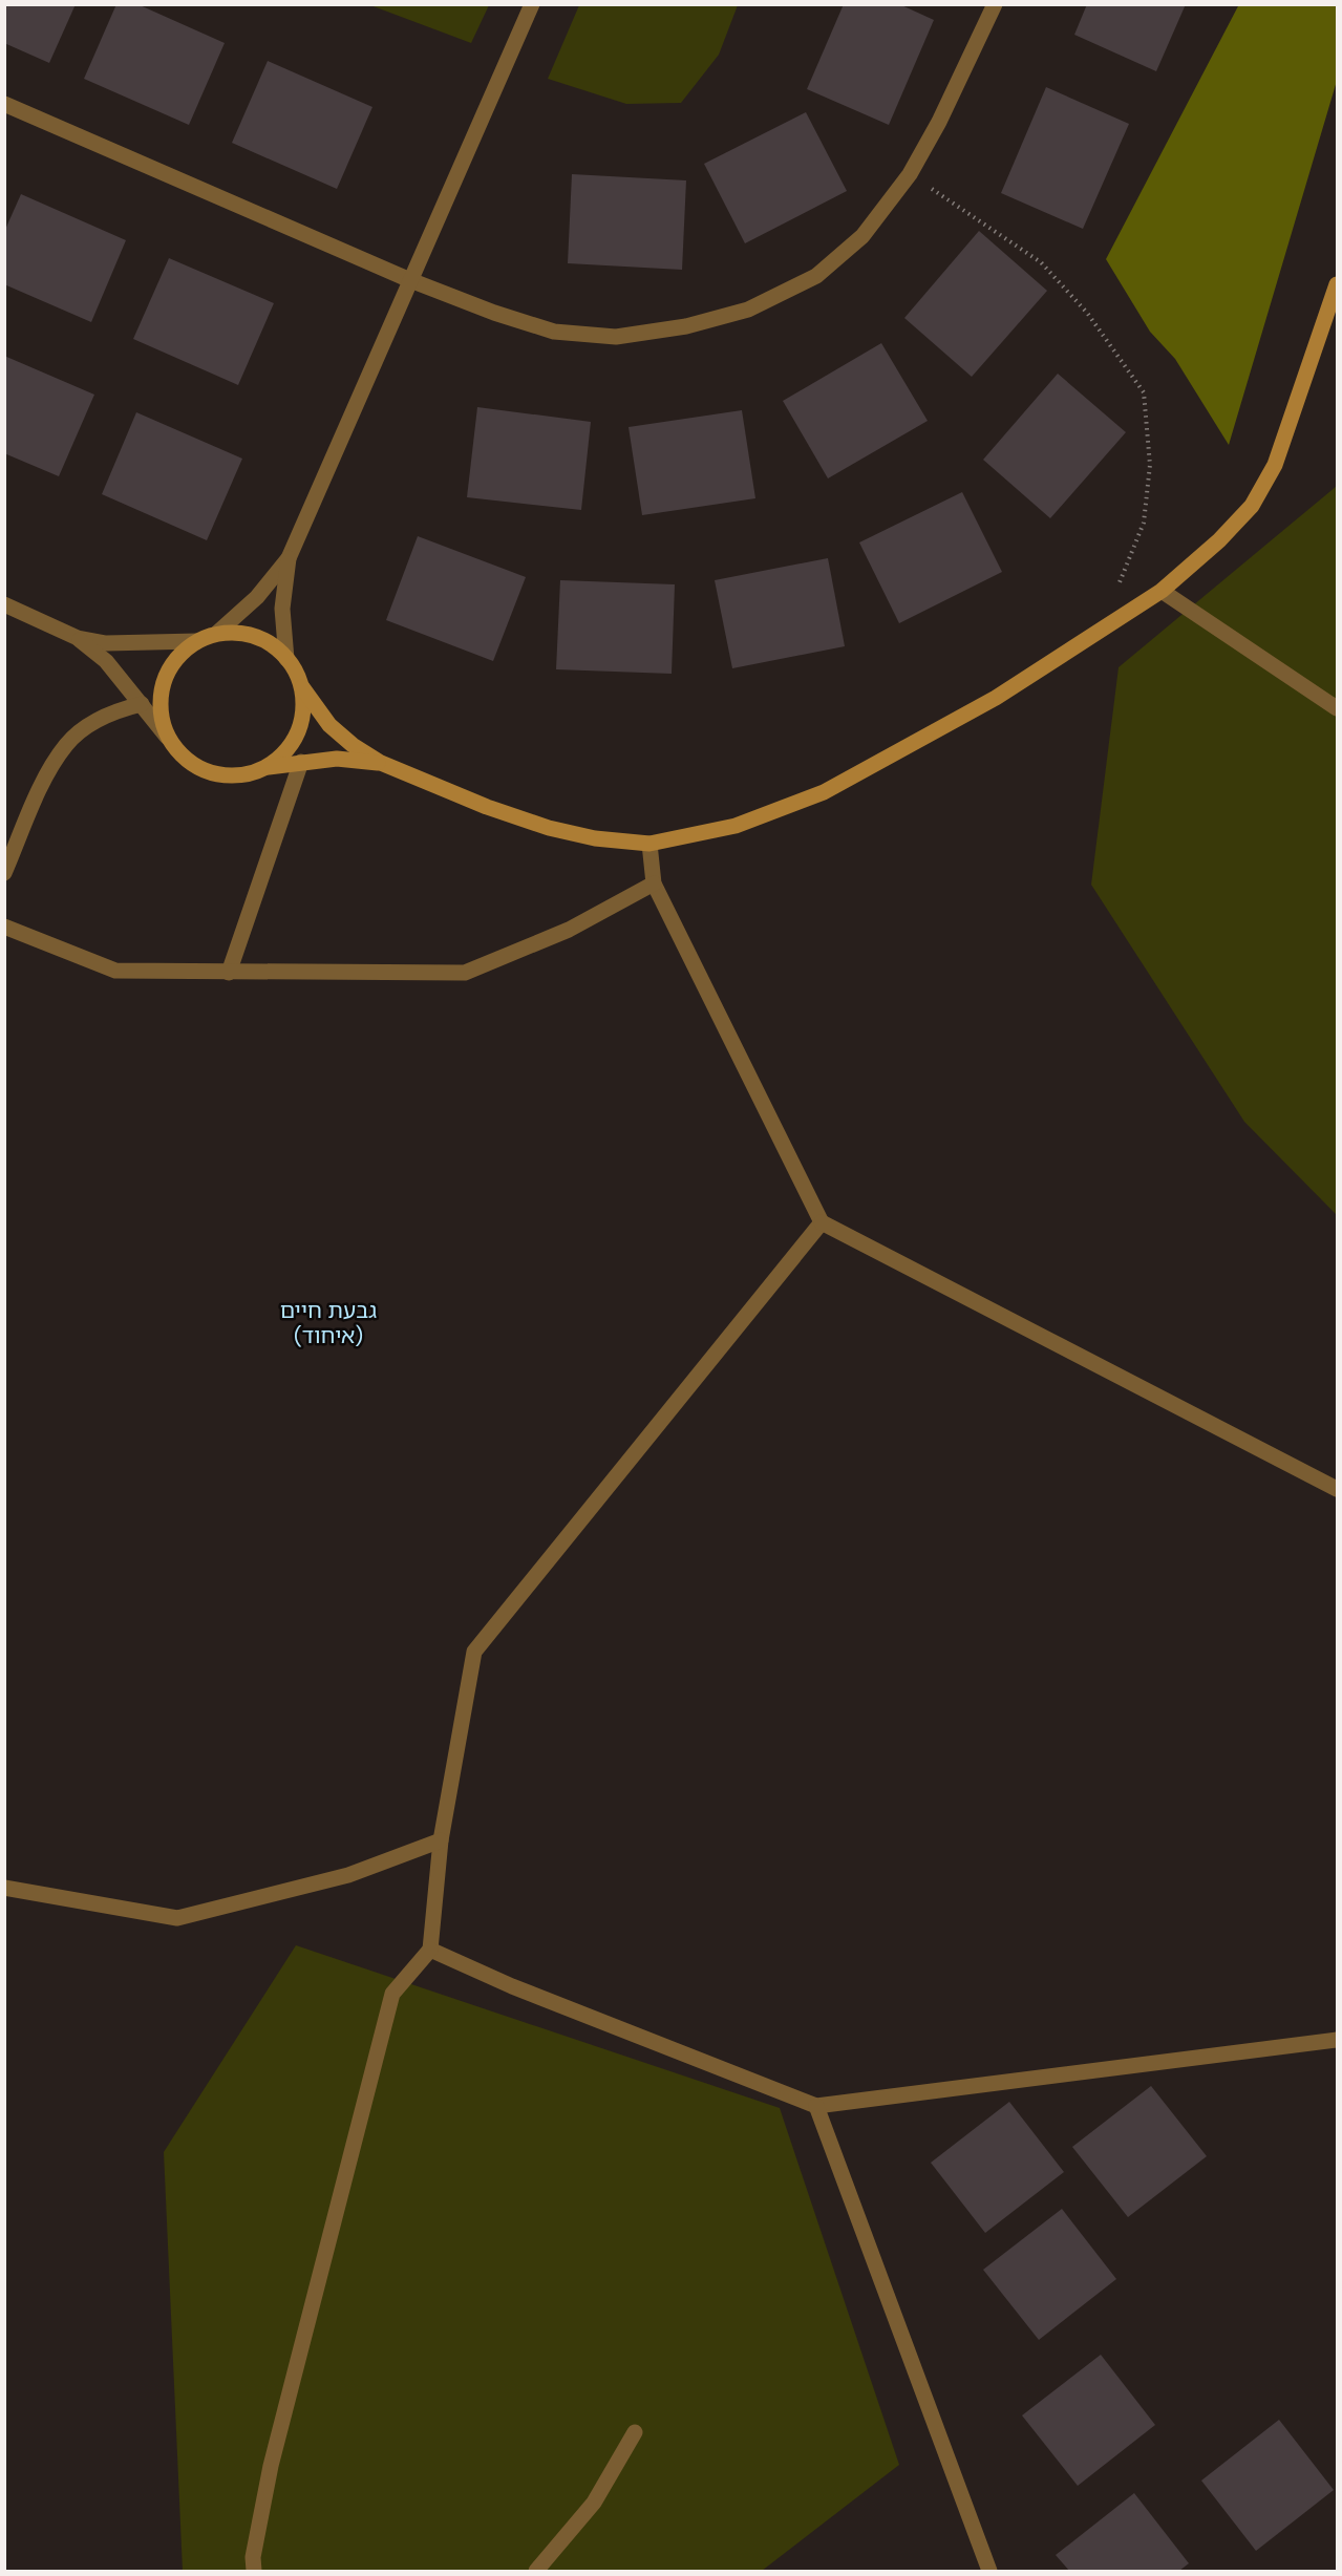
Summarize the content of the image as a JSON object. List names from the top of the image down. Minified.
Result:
{"districts":["גבעת חיים (איחוד)"]}
